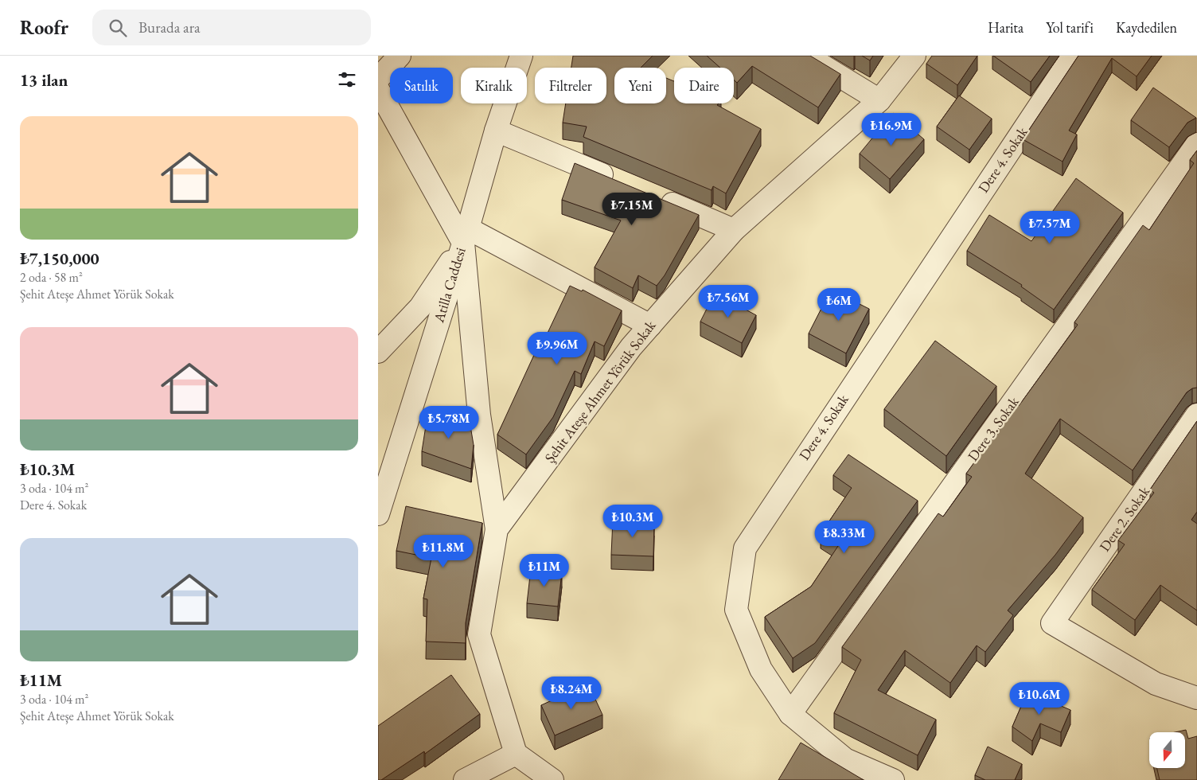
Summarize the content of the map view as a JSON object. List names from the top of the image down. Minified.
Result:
{"streets":{"street":["Dere 4. Sokak","Atilla Caddesi","Şehit Ateşe Ahmet Yörük Sokak","Dere 3. Sokak","Dere 2. Sokak"]},"crossings":[["Dere 4. Sokak","Dere 3. Sokak"]],"north":"bottom","page":{"header":"Roofr","search":"Burada ara","nav":["Harita","Yol tarifi","Kaydedilen"],"heading":"13 ilan","chip":["Satılık","Kiralık","Filtreler","Yeni","Daire"],"list":[{"name":"₺7,150,000","note":"2 oda · 58 m² · Şehit Ateşe Ahmet Yörük Sokak"},{"name":"₺10.3M","note":"3 oda · 104 m² · Dere 4. Sokak"},{"name":"₺11M","note":"3 oda · 104 m² · Şehit Ateşe Ahmet Yörük Sokak"}],"price":["₺16.9M","₺7.15M","₺7.57M","₺7.56M","₺6M","₺9.96M","₺5.78M","₺10.3M","₺8.33M","₺11.8M","₺11M","₺8.24M","₺10.6M"]}}
